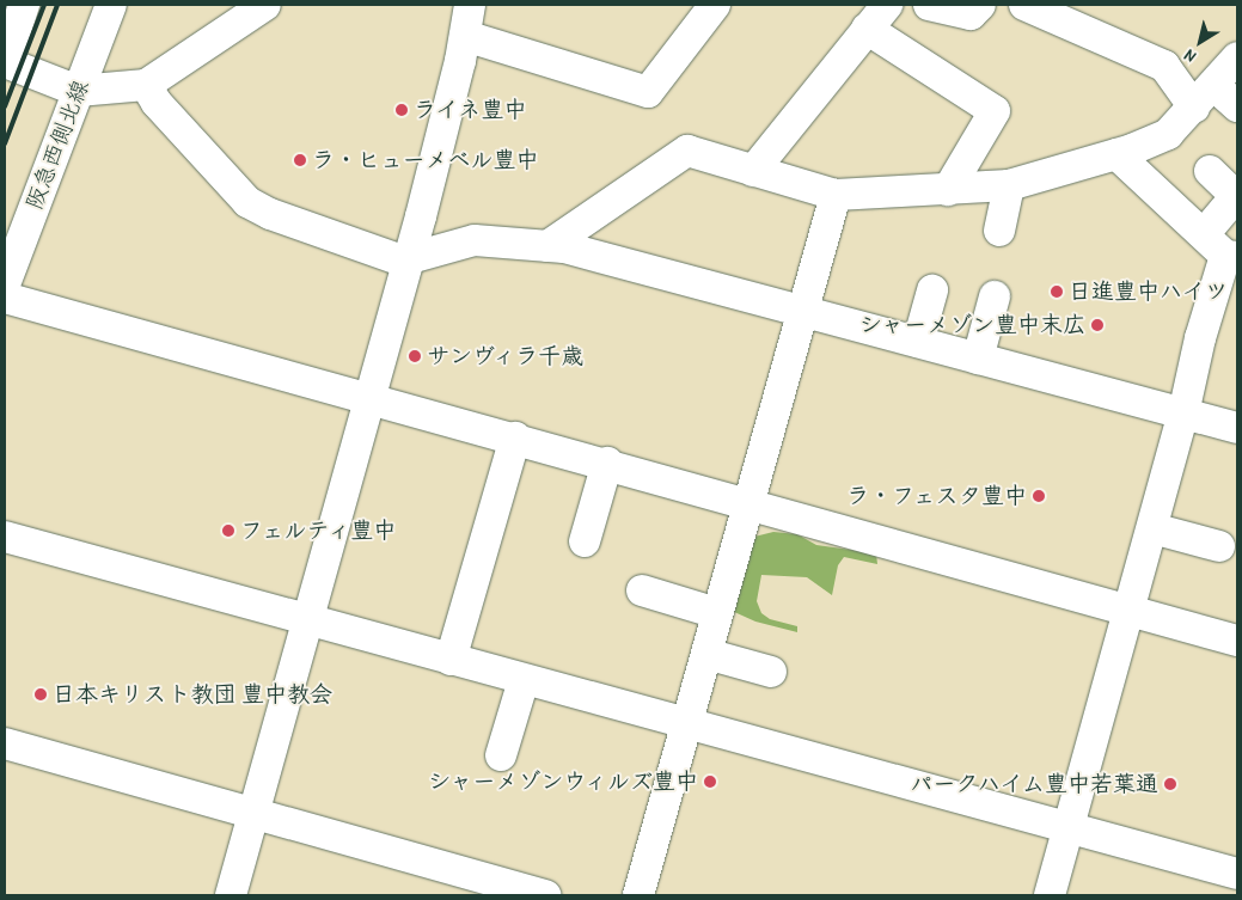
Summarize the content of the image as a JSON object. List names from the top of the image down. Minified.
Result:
{"streets":{"street":["阪急西側北線"]},"places":["ライネ豊中","ラ・ヒューメベル豊中","日進豊中ハイツ","シャーメゾン豊中末広","サンヴィラ千歳","ラ・フェスタ豊中","フェルティ豊中","日本キリスト教団 豊中教会","シャーメゾンウィルズ豊中","パークハイム豊中若葉通"],"north":"bottom left"}
